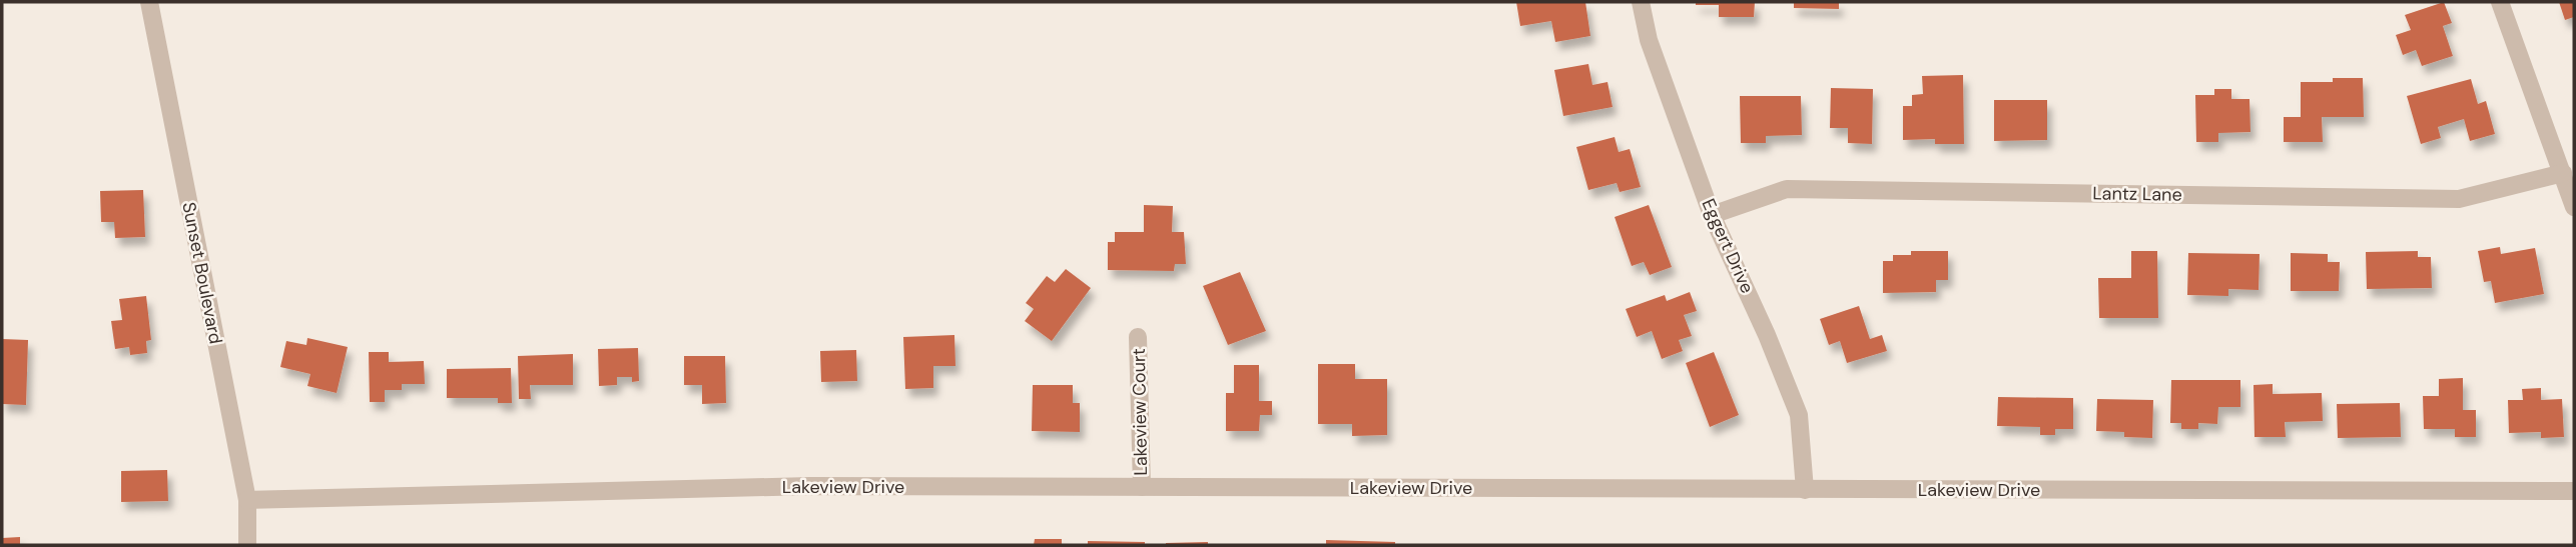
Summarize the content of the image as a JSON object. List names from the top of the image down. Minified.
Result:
{"streets":{"street":["Lantz Lane","Eggert Drive","Sunset Boulevard","Lakeview Court","Lakeview Drive"]},"crossings":[["Lantz Lane","Eggert Drive"],["Eggert Drive","Lakeview Drive"],["Sunset Boulevard","Lakeview Drive"],["Lakeview Court","Lakeview Drive"]]}
